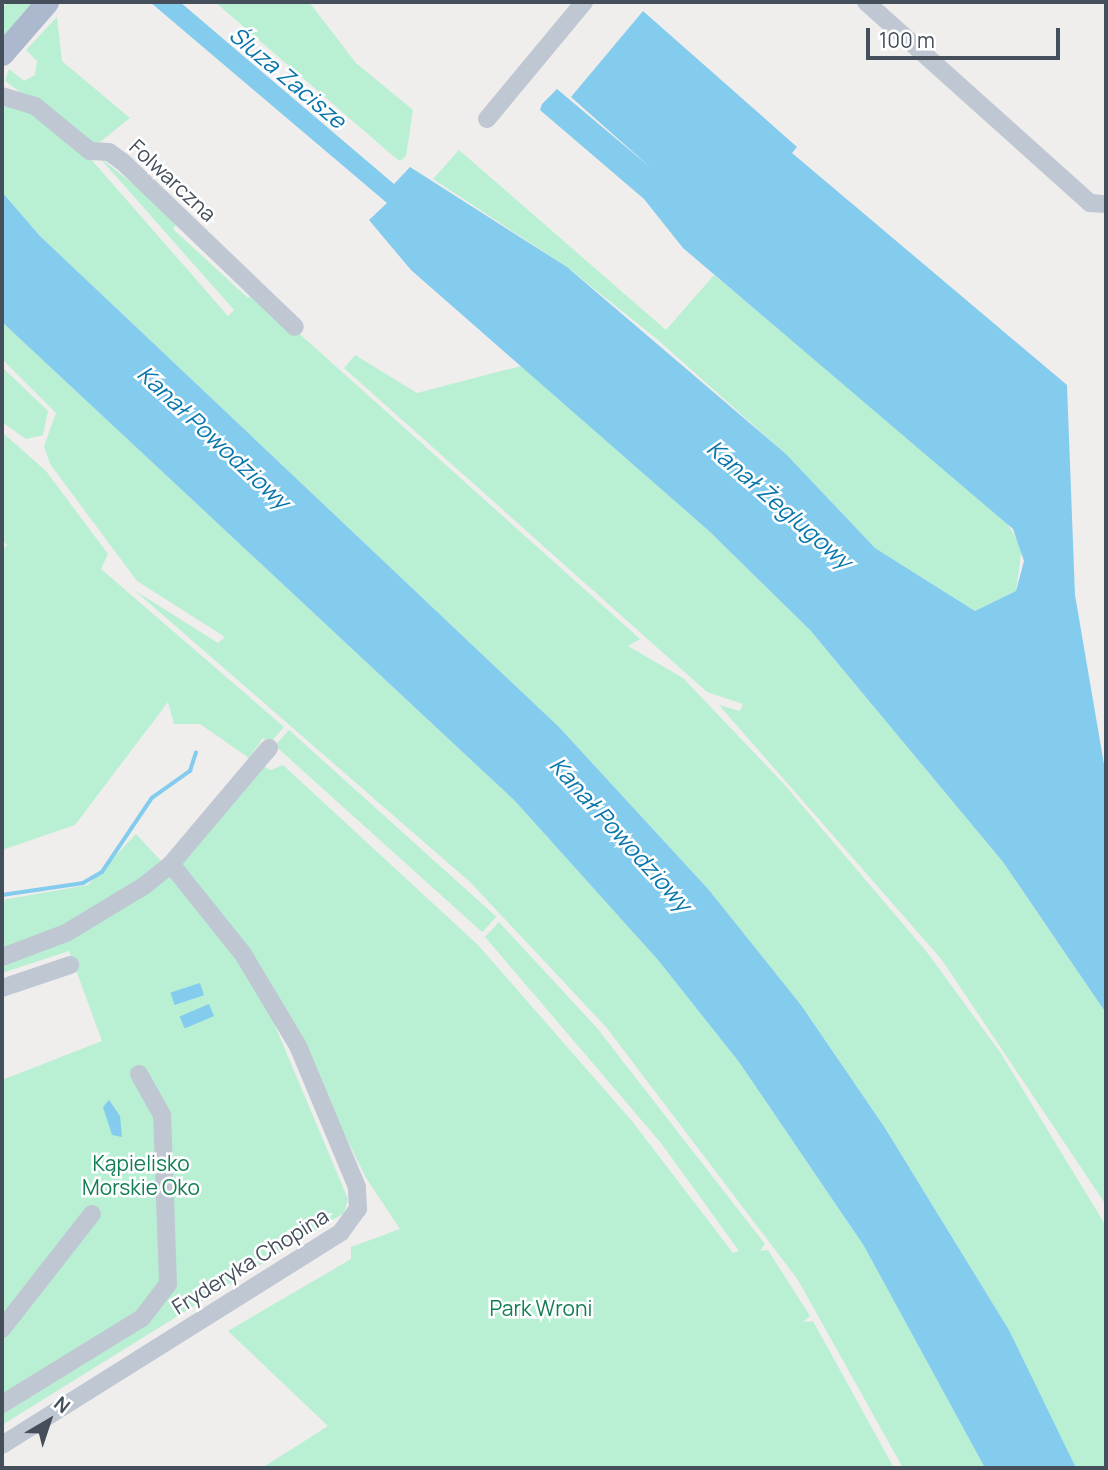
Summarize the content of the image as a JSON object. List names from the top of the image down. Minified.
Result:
{"streets":{"street":["Folwarczna","Fryderyka Chopina"]},"water":["Śluza Zacisze","Kanał Powodziowy","Kanał Żeglugowy"],"parks":["Kąpielisko Morskie Oko","Park Wroni"],"scale_bar":"100 m","north":"top right"}
